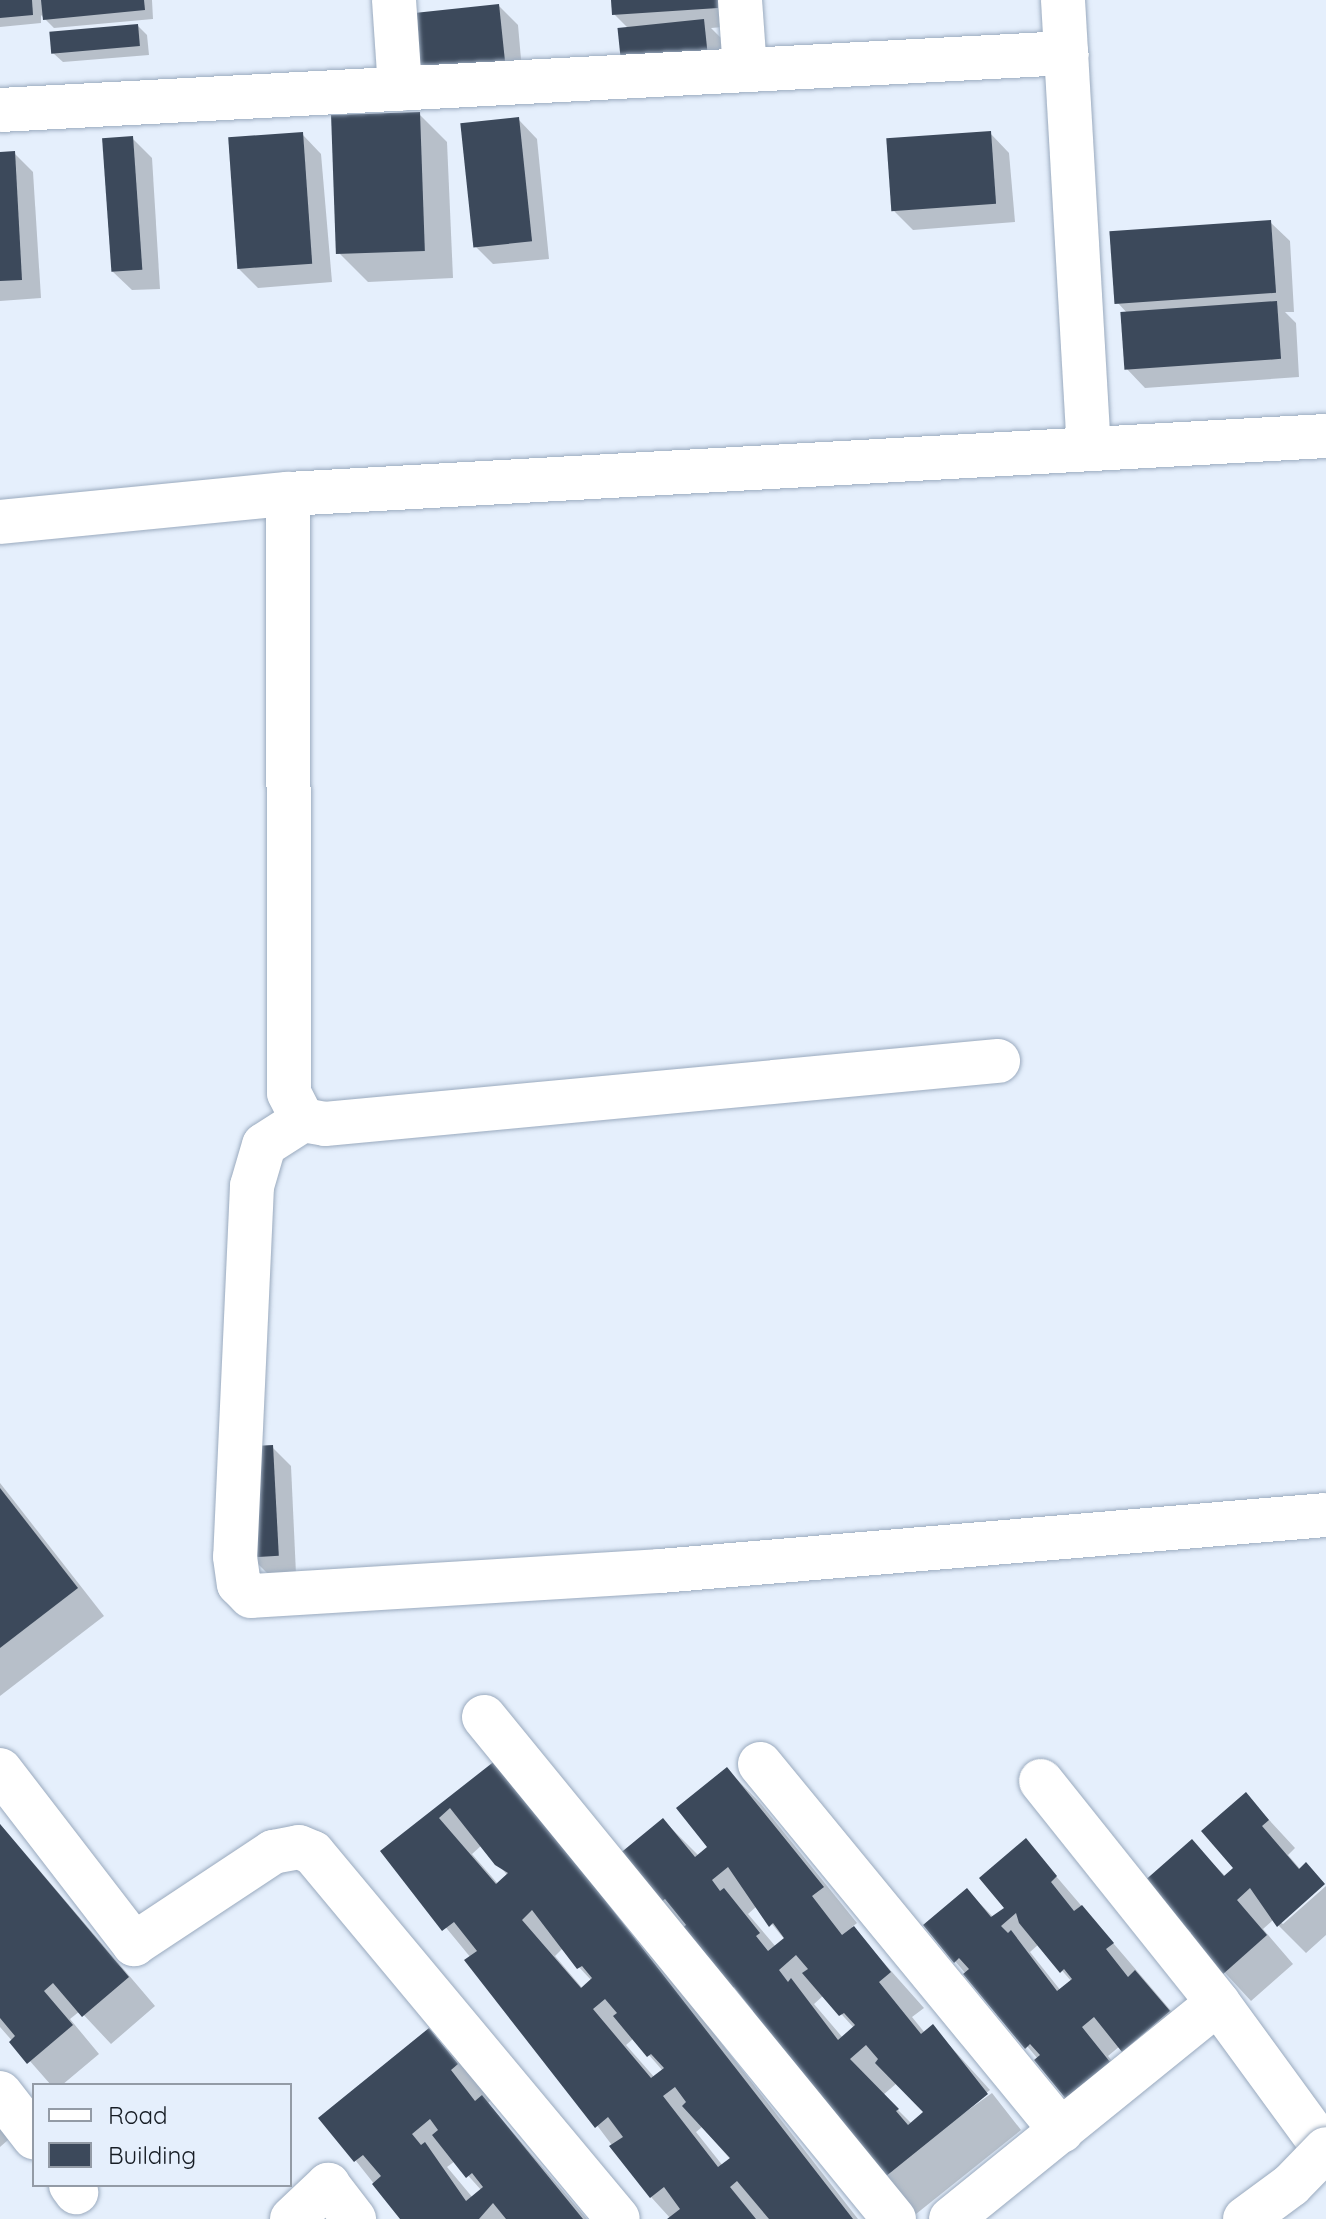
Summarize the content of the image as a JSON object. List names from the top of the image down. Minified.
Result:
{"legend":["Road","Building"]}
